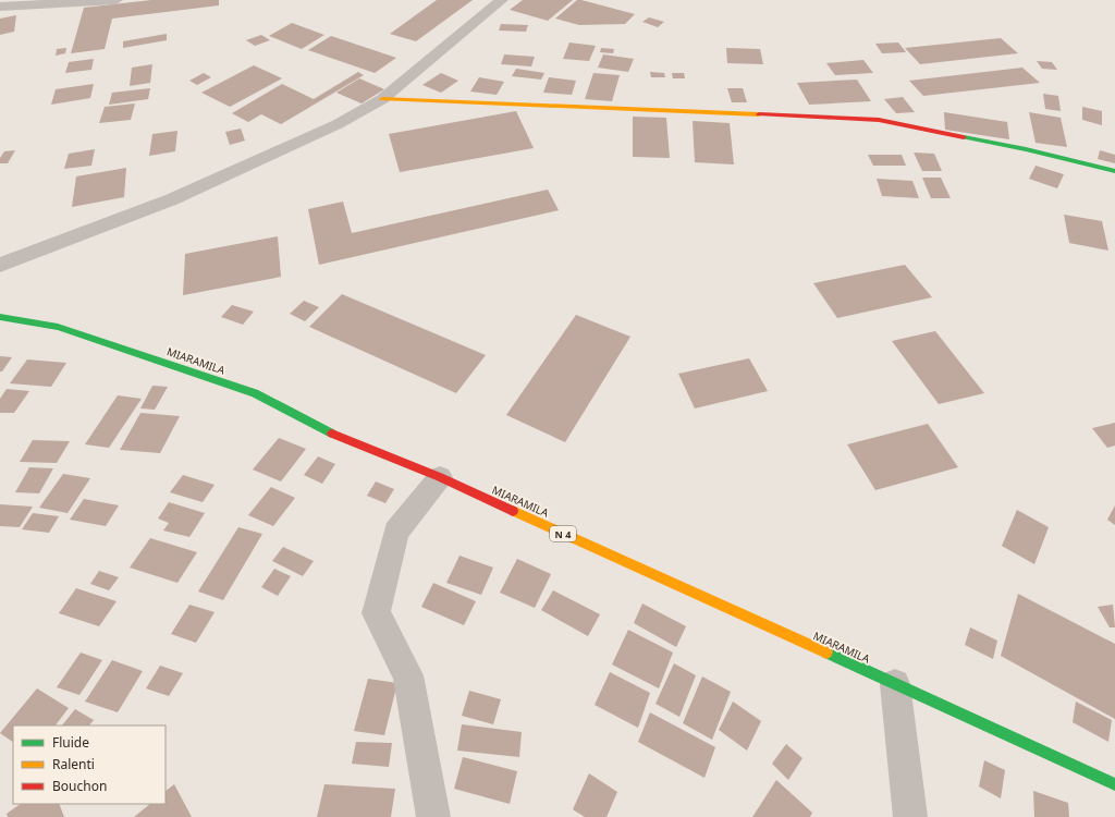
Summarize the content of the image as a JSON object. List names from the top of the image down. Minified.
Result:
{"streets":{"main road":["MIARAMILA","N 4"]},"legend":["Fluide","Ralenti","Bouchon"]}
